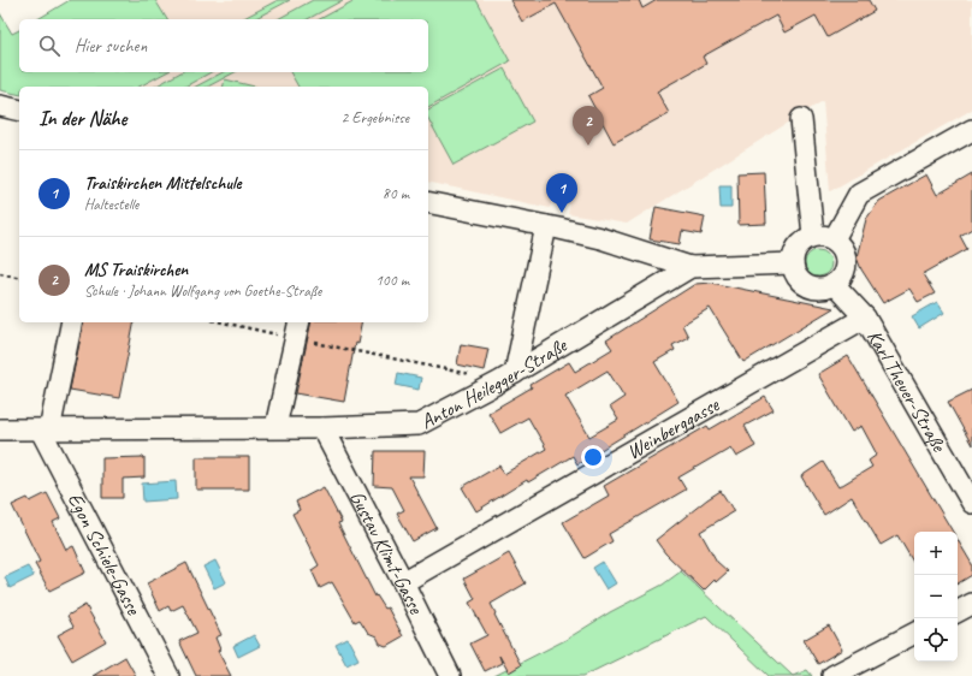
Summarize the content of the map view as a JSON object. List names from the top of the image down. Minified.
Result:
{"streets":{"street":["Anton Heilegger-Straße","Karl Theuer-Straße","Weinberggasse","Gustav Klimt-Gasse","Egon Schiele-Gasse"]},"crossings":[["Anton Heilegger-Straße","Karl Theuer-Straße"],["Anton Heilegger-Straße","Gustav Klimt-Gasse"],["Anton Heilegger-Straße","Egon Schiele-Gasse"],["Karl Theuer-Straße","Weinberggasse"],["Weinberggasse","Gustav Klimt-Gasse"]],"page":{"search":"Hier suchen","heading":["In der Nähe","2 Ergebnisse"],"pins":["2","1"],"list":[{"mark":"1","name":"Traiskirchen Mittelschule","note":"Haltestelle","value":"80 m"},{"mark":"2","name":"MS Traiskirchen","note":"Schule · Johann Wolfgang von Goethe-Straße","value":"100 m"}],"map_buttons":["+","−"]}}
